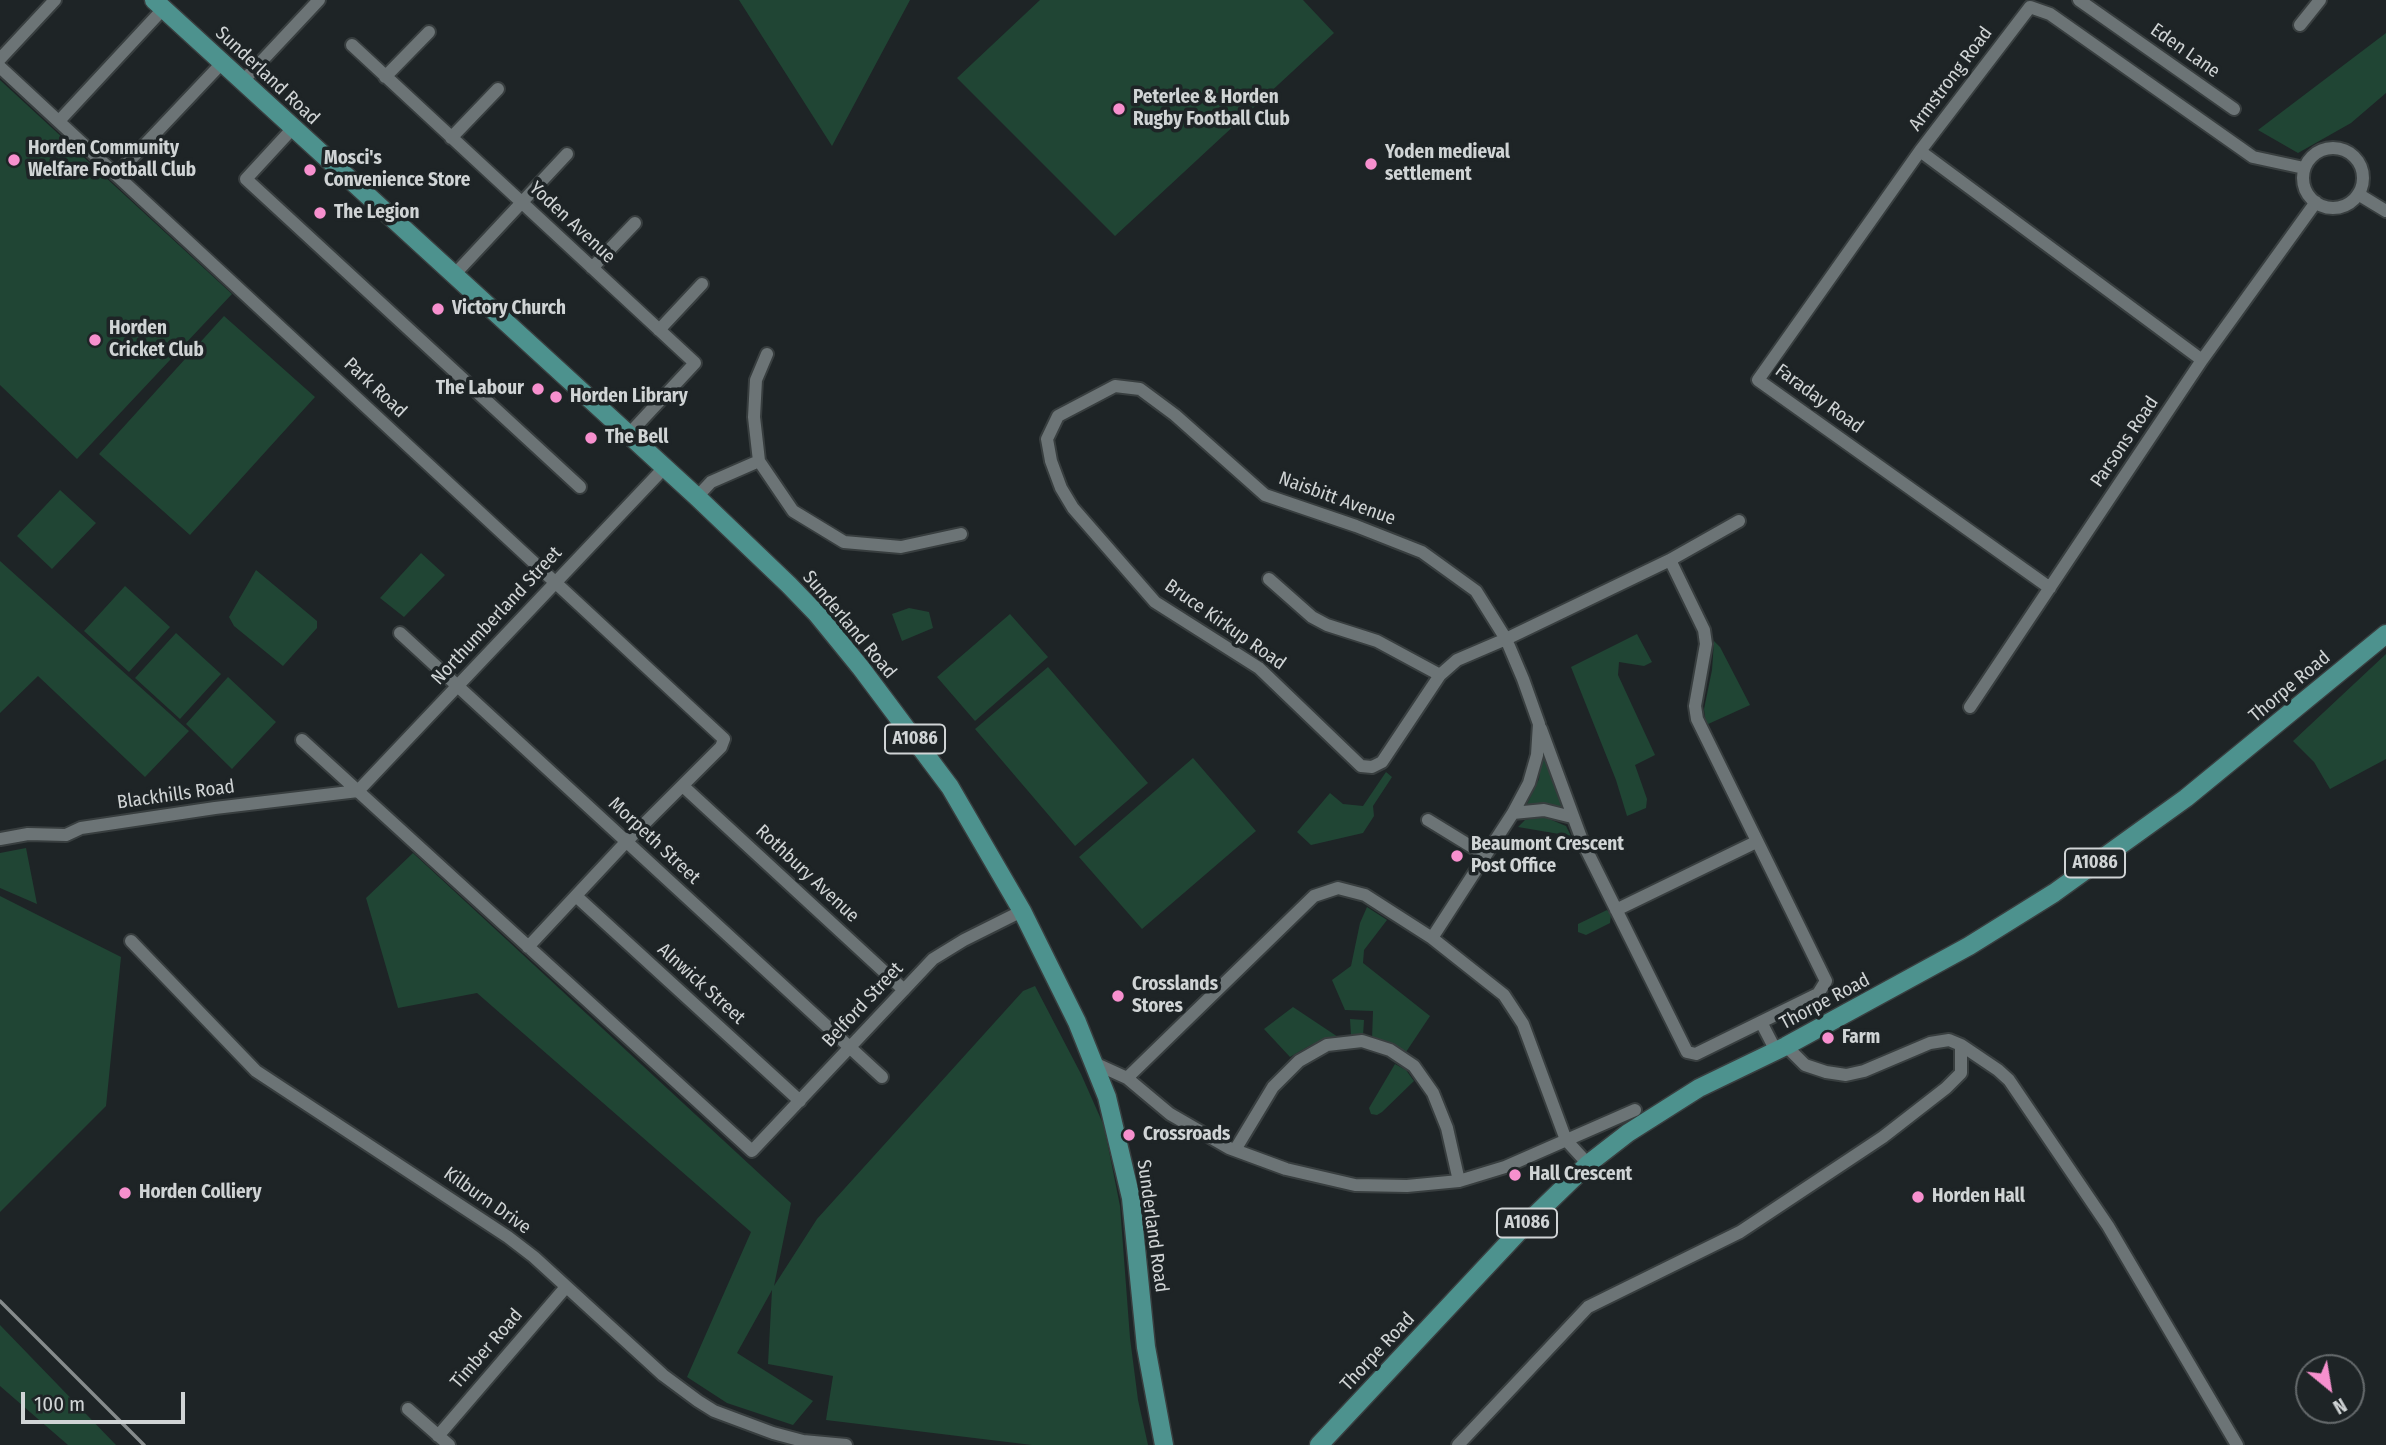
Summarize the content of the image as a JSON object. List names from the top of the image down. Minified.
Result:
{"streets":{"main road":["Sunderland Road","Thorpe Road","A1086"],"street":["Eden Lane","Armstrong Road","Yoden Avenue","Park Road","Faraday Road","Parsons Road","Naisbitt Avenue","Northumberland Street","Bruce Kirkup Road","Blackhills Road","Morpeth Street","Rothbury Avenue","Alnwick Street","Belford Street","Kilburn Drive","Timber Road"]},"crossings":[["Sunderland Road","Yoden Avenue"],["Sunderland Road","Northumberland Street"],["Sunderland Road","Belford Street"],["Armstrong Road","Faraday Road"],["Armstrong Road","Parsons Road"],["Park Road","Northumberland Street"],["Park Road","Rothbury Avenue"],["Faraday Road","Parsons Road"],["Naisbitt Avenue","Bruce Kirkup Road"],["Northumberland Street","Blackhills Road"],["Northumberland Street","Morpeth Street"],["Morpeth Street","Belford Street"],["Rothbury Avenue","Belford Street"],["Alnwick Street","Belford Street"],["Kilburn Drive","Timber Road"]],"places":["Peterlee & Horden Rugby Football Club","Horden Community Welfare Football Club","Yoden medieval settlement","Mosci's Convenience Store","The Legion","Victory Church","Horden Cricket Club","The Labour","Horden Library","The Bell","Beaumont Crescent Post Office","Crosslands Stores","Farm","Crossroads","Hall Crescent","Horden Colliery","Horden Hall"],"scale_bar":"100 m","north":"bottom right"}
